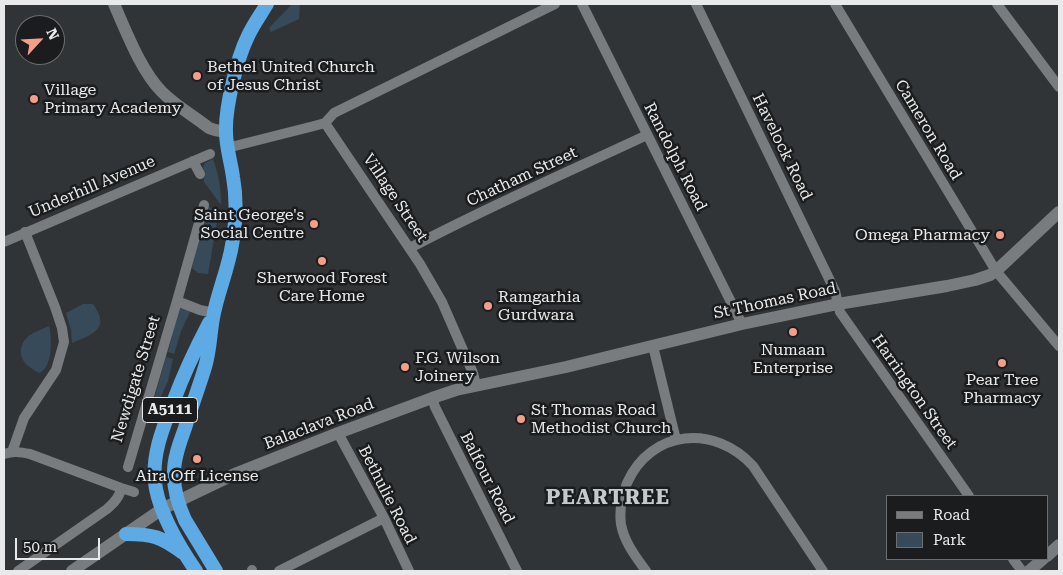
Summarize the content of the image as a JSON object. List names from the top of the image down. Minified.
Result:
{"streets":{"highway":["A5111"],"street":["Cameron Road","Havelock Road","Randolph Road","Chatham Street","Underhill Avenue","Village Street","St Thomas Road","Newdigate Street","Harrington Street","Balaclava Road","Balfour Road","Bethulie Road"]},"crossings":[["Cameron Road","St Thomas Road"],["Havelock Road","St Thomas Road"],["Havelock Road","Harrington Street"],["Randolph Road","Chatham Street"],["Randolph Road","St Thomas Road"],["Chatham Street","Village Street"],["Village Street","St Thomas Road"],["Village Street","Balaclava Road"],["St Thomas Road","Harrington Street"],["St Thomas Road","Balaclava Road"],["Newdigate Street","A5111"],["A5111","Balaclava Road"],["Balaclava Road","Balfour Road"],["Balaclava Road","Bethulie Road"]],"districts":["PEARTREE"],"places":["Bethel United Church of Jesus Christ","Village Primary Academy","Saint George's Social Centre","Omega Pharmacy","Sherwood Forest Care Home","Ramgarhia Gurdwara","Numaan Enterprise","Pear Tree Pharmacy","F.G. Wilson Joinery","St Thomas Road Methodist Church","Aira Off License"],"legend":["Road","Park"],"scale_bar":"50 m","north":"top right"}
